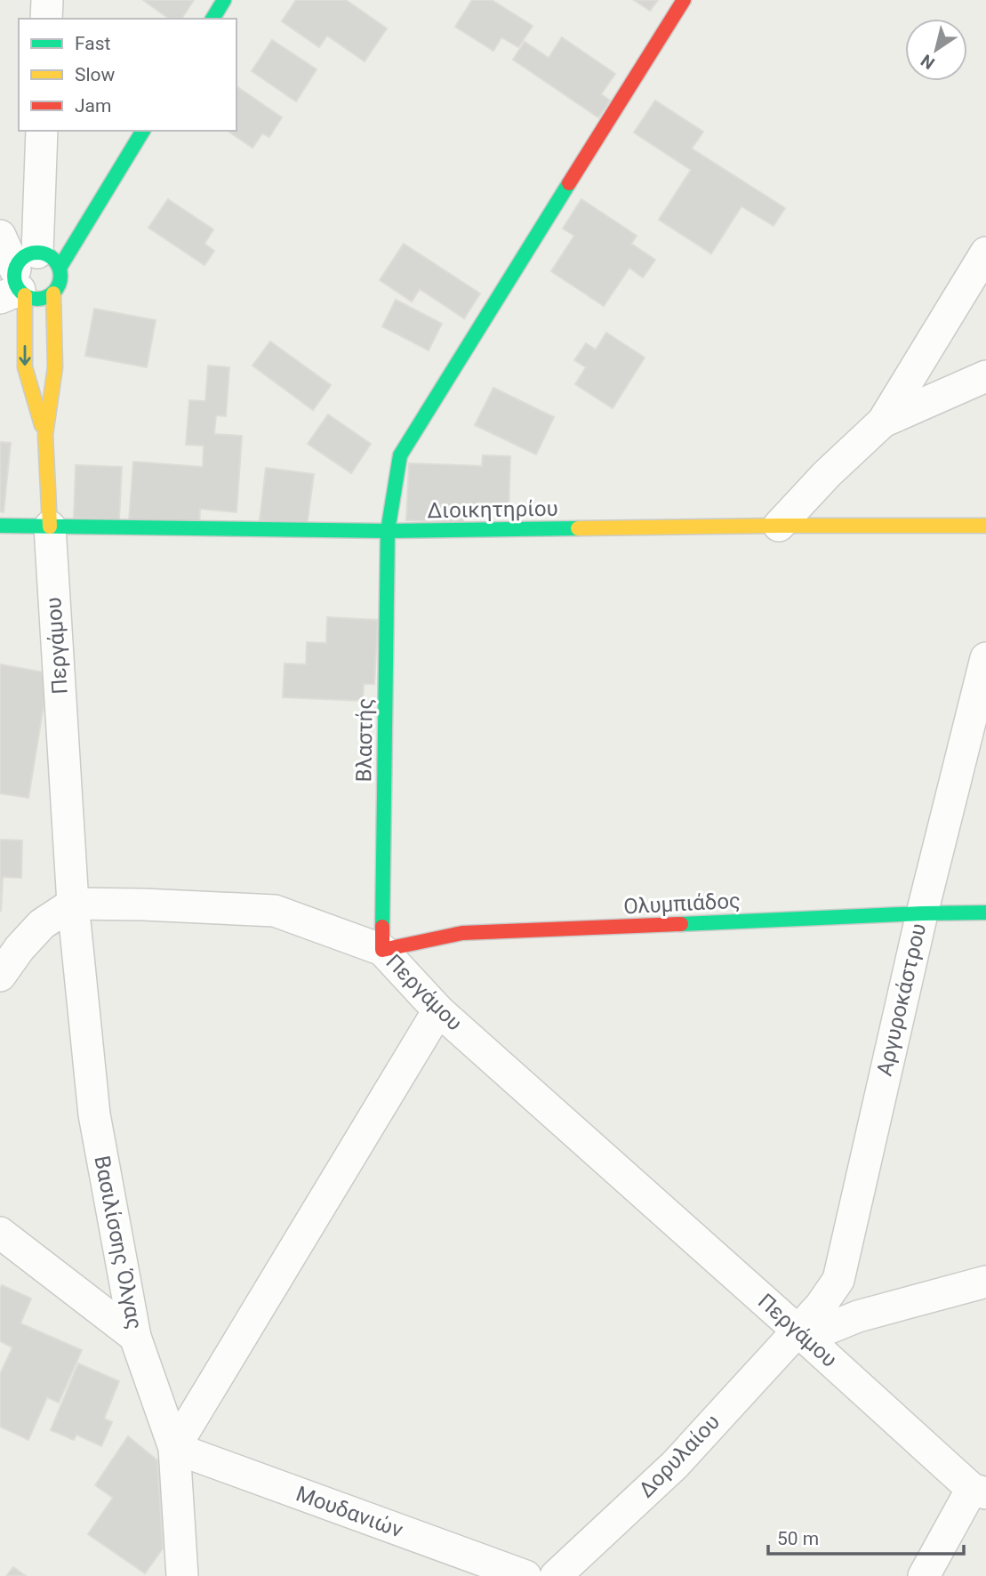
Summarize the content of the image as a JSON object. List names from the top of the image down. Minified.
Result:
{"streets":{"street":["Διοικητηρίου","Περγάμου","Βλαστής","Ολυμπιάδος","Αργυροκάστρου","Βασιλίσσης Όλγας","Δορυλαίου","Μουδανιών"]},"crossings":[["Διοικητηρίου","Περγάμου"],["Διοικητηρίου","Βλαστής"],["Περγάμου","Βλαστής"],["Περγάμου","Ολυμπιάδος"],["Περγάμου","Αργυροκάστρου"],["Περγάμου","Βασιλίσσης Όλγας"],["Περγάμου","Δορυλαίου"],["Βλαστής","Ολυμπιάδος"],["Ολυμπιάδος","Αργυροκάστρου"],["Αργυροκάστρου","Δορυλαίου"],["Βασιλίσσης Όλγας","Μουδανιών"]],"legend":["Fast","Slow","Jam"],"scale_bar":"50 m","north":"bottom left"}
